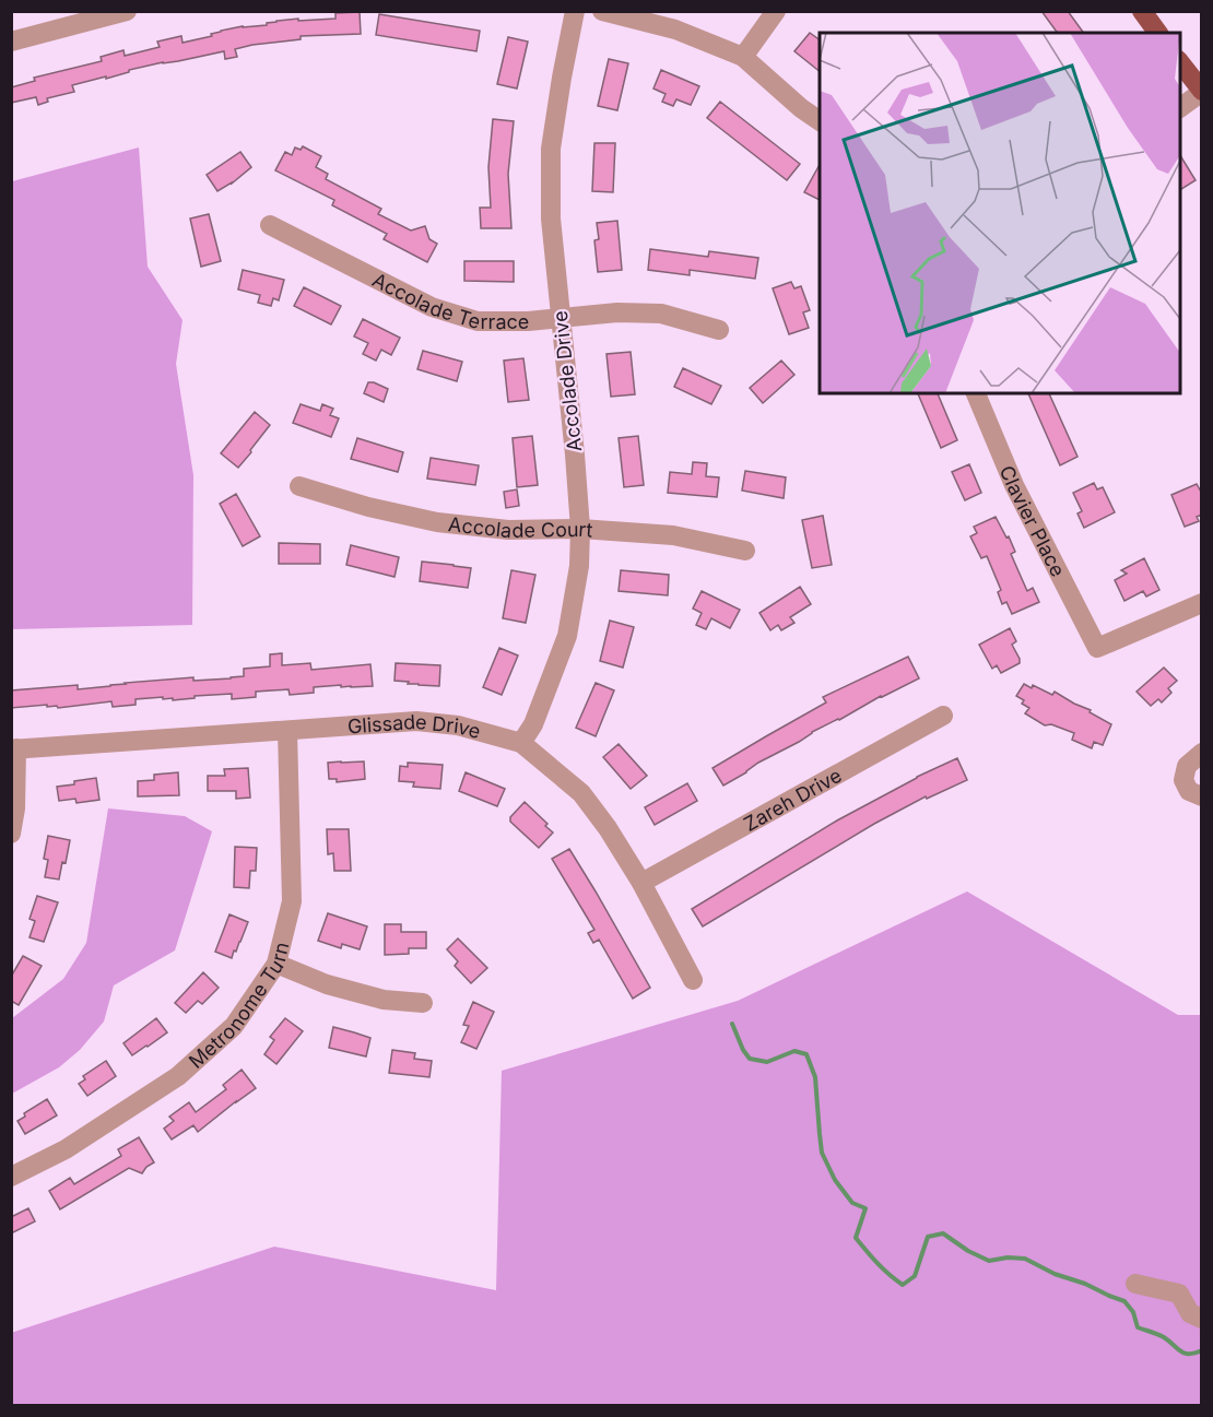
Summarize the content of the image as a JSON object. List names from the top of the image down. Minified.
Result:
{"streets":{"street":["Accolade Terrace","Accolade Drive","Clavier Place","Accolade Court","Glissade Drive","Zareh Drive","Metronome Turn"]},"crossings":[["Accolade Terrace","Accolade Drive"],["Accolade Drive","Accolade Court"],["Accolade Drive","Glissade Drive"],["Glissade Drive","Zareh Drive"],["Glissade Drive","Metronome Turn"]]}
